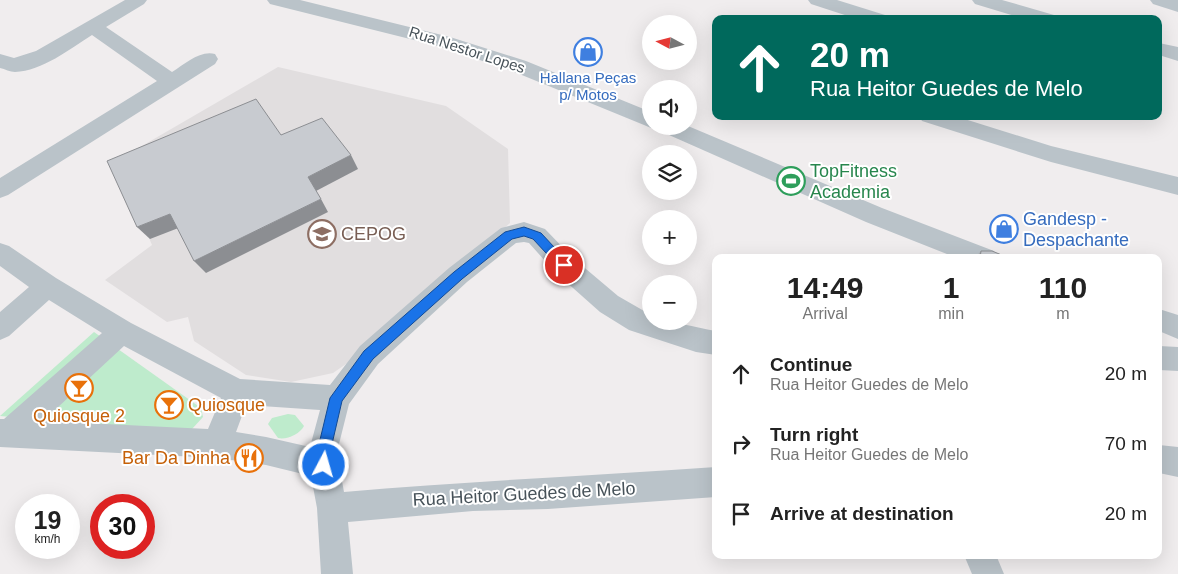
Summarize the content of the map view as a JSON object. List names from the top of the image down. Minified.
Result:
{"streets":{"street":["Rua Nestor Lopes","Rua Heitor Guedes de Melo"]},"places":{"shop":["Hallana Peças p/ Motos","Gandesp - Despachante"],"sports":["TopFitness Academia"],"school or university":["CEPOG"],"bar":["Quiosque 2","Quiosque"],"restaurant":["Bar Da Dinha"]},"north":"left","page":{"map_buttons":["+","−"],"turn":["20 m","Rua Heitor Guedes de Melo"],"eta":["14:49","Arrival","1","min","110","m"],"list":[{"name":"Continue","note":"Rua Heitor Guedes de Melo","value":"20 m"},{"name":"Turn right","note":"Rua Heitor Guedes de Melo","value":"70 m"},{"name":"Arrive at destination","value":"20 m"}],"speed":"19 km/h","limit":"30"}}
